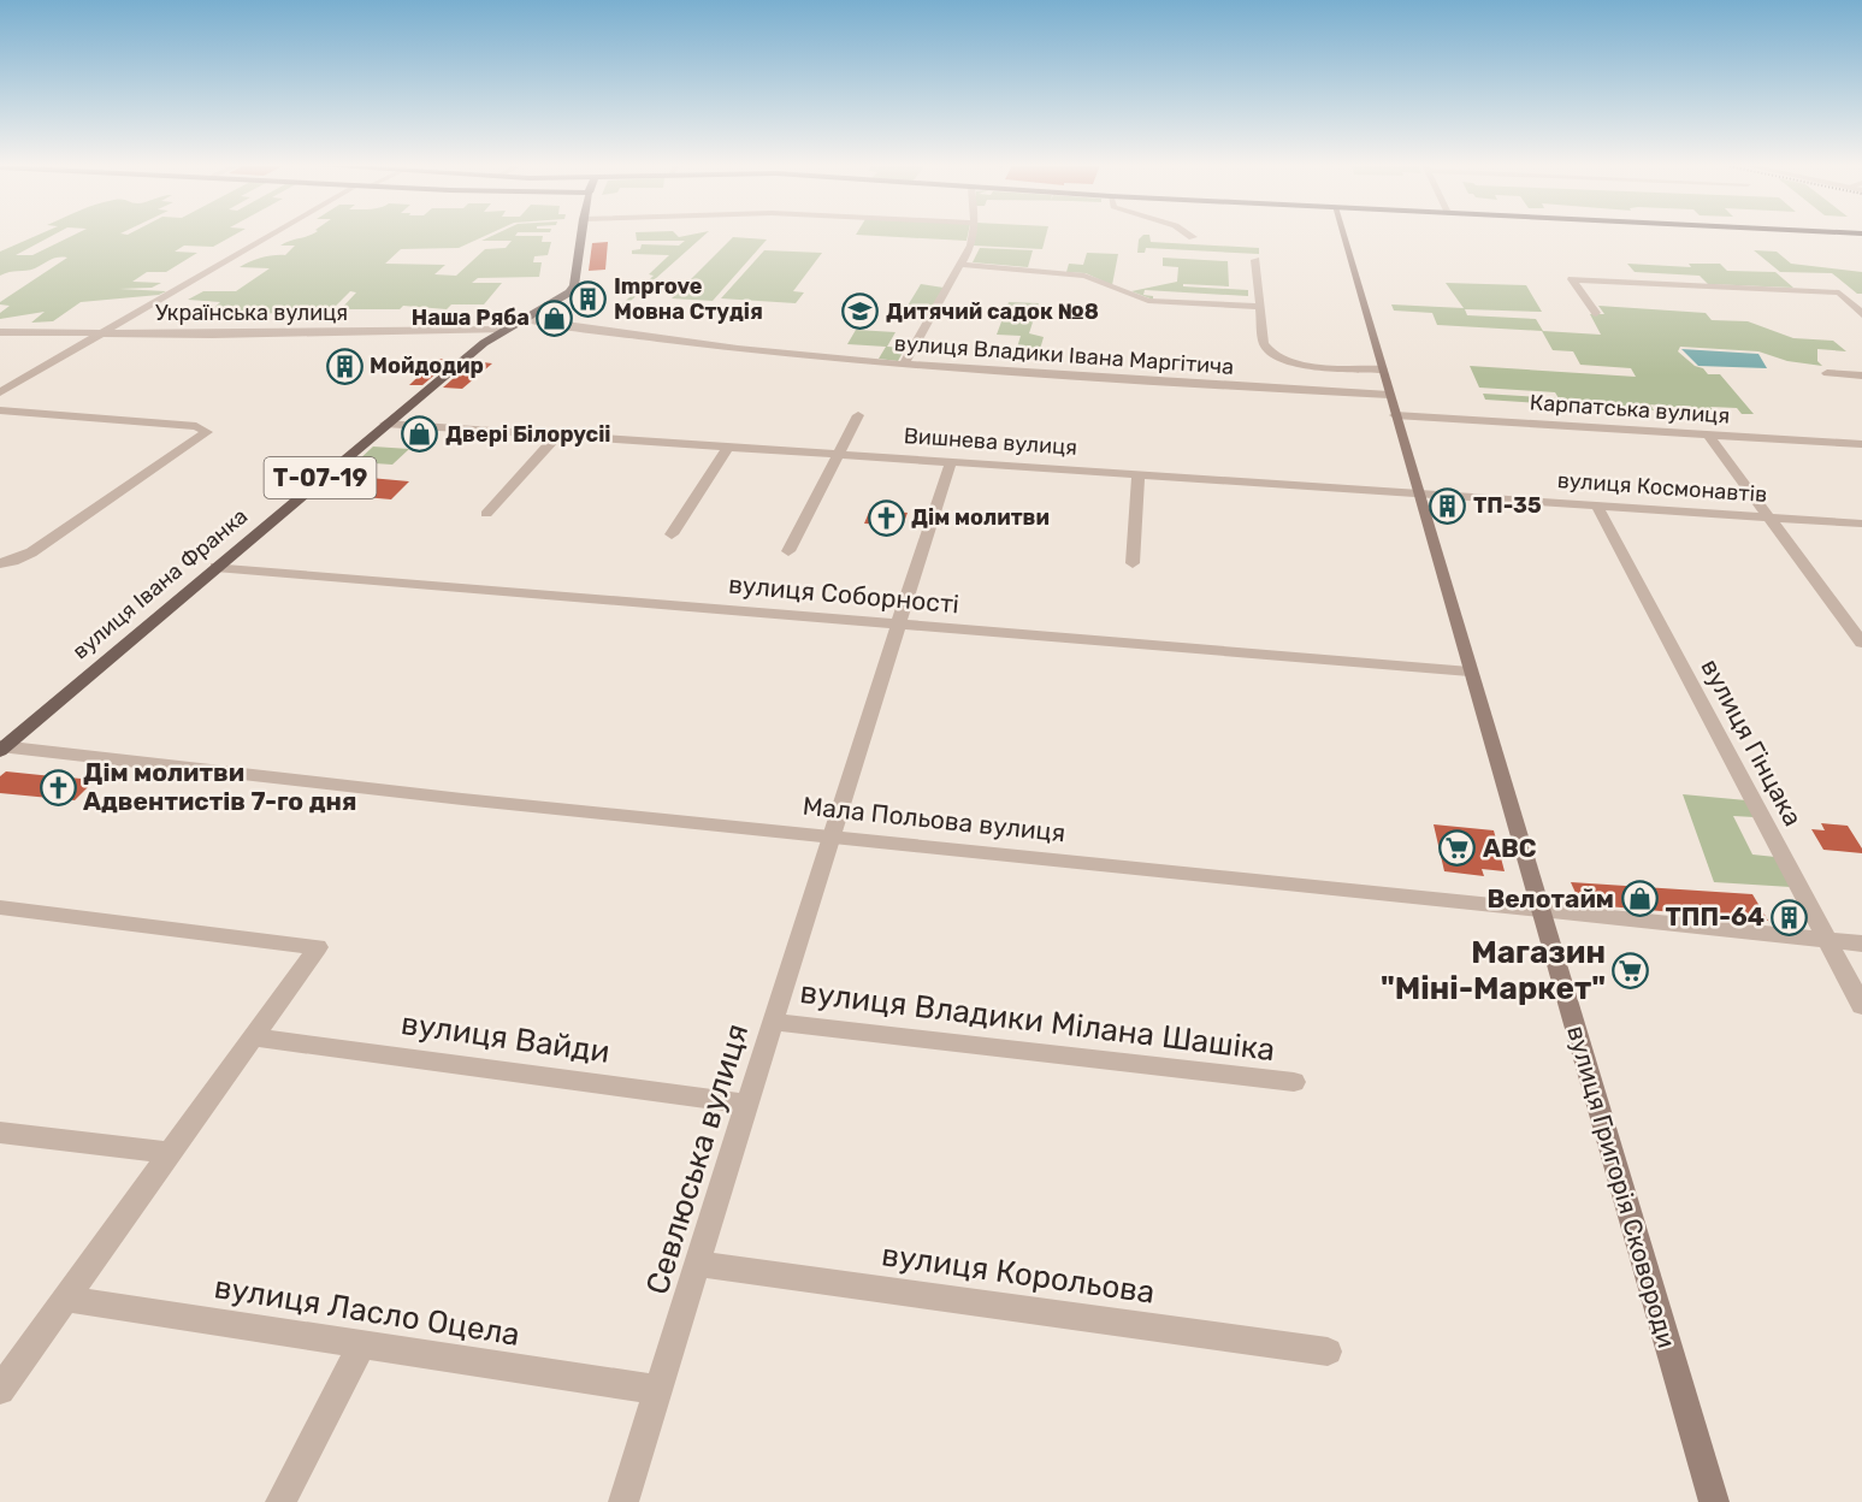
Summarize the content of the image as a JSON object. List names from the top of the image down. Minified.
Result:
{"streets":{"main road":["Т-07-19","вулиця Івана Франка","вулиця Григорія Сковороди"],"street":["Українська вулиця","вулиця Владики Івана Маргітича","Карпатська вулиця","Вишнева вулиця","вулиця Космонавтів","вулиця Соборності","вулиця Гінцака","Мала Польова вулиця","вулиця Владики Мілана Шашіка","вулиця Вайди","Севлюська вулиця","вулиця Корольова","вулиця Ласло Оцела"]},"crossings":[["Українська вулиця","вулиця Івана Франка"],["вулиця Владики Івана Маргітича","вулиця Івана Франка"],["вулиця Владики Івана Маргітича","вулиця Григорія Сковороди"],["Карпатська вулиця","вулиця Григорія Сковороди"],["Вишнева вулиця","вулиця Космонавтів"],["Вишнева вулиця","вулиця Івана Франка"],["Вишнева вулиця","Севлюська вулиця"],["Вишнева вулиця","вулиця Григорія Сковороди"],["вулиця Космонавтів","вулиця Гінцака"],["вулиця Космонавтів","вулиця Григорія Сковороди"],["вулиця Івана Франка","вулиця Соборності"],["вулиця Івана Франка","Мала Польова вулиця"],["вулиця Соборності","Севлюська вулиця"],["вулиця Соборності","вулиця Григорія Сковороди"],["вулиця Гінцака","Мала Польова вулиця"],["Мала Польова вулиця","Севлюська вулиця"],["Мала Польова вулиця","вулиця Григорія Сковороди"],["вулиця Владики Мілана Шашіка","Севлюська вулиця"],["вулиця Вайди","Севлюська вулиця"],["Севлюська вулиця","вулиця Корольова"],["Севлюська вулиця","вулиця Ласло Оцела"]],"places":{"building":["Improve Мовна Студія","Мойдодир","ТП-35","ТПП-64"],"school or university":["Дитячий садок №8"],"shop":["Наша Ряба","Двері Білорусіі","Велотайм"],"church":["Дім молитви","Дім молитви Адвентистів 7-го дня"],"supermarket":["ABC","Магазин \"Міні-Маркет\""]}}
